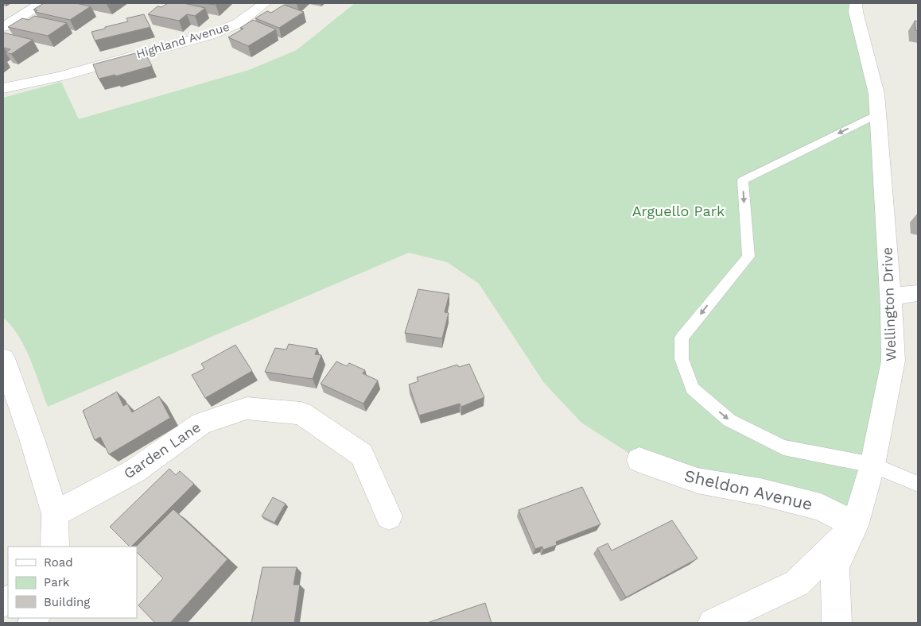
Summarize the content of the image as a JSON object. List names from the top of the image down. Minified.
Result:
{"streets":{"street":["Highland Avenue","Wellington Drive","Garden Lane","Sheldon Avenue"]},"crossings":[["Wellington Drive","Sheldon Avenue"]],"parks":["Arguello Park"],"legend":["Road","Park","Building"]}
